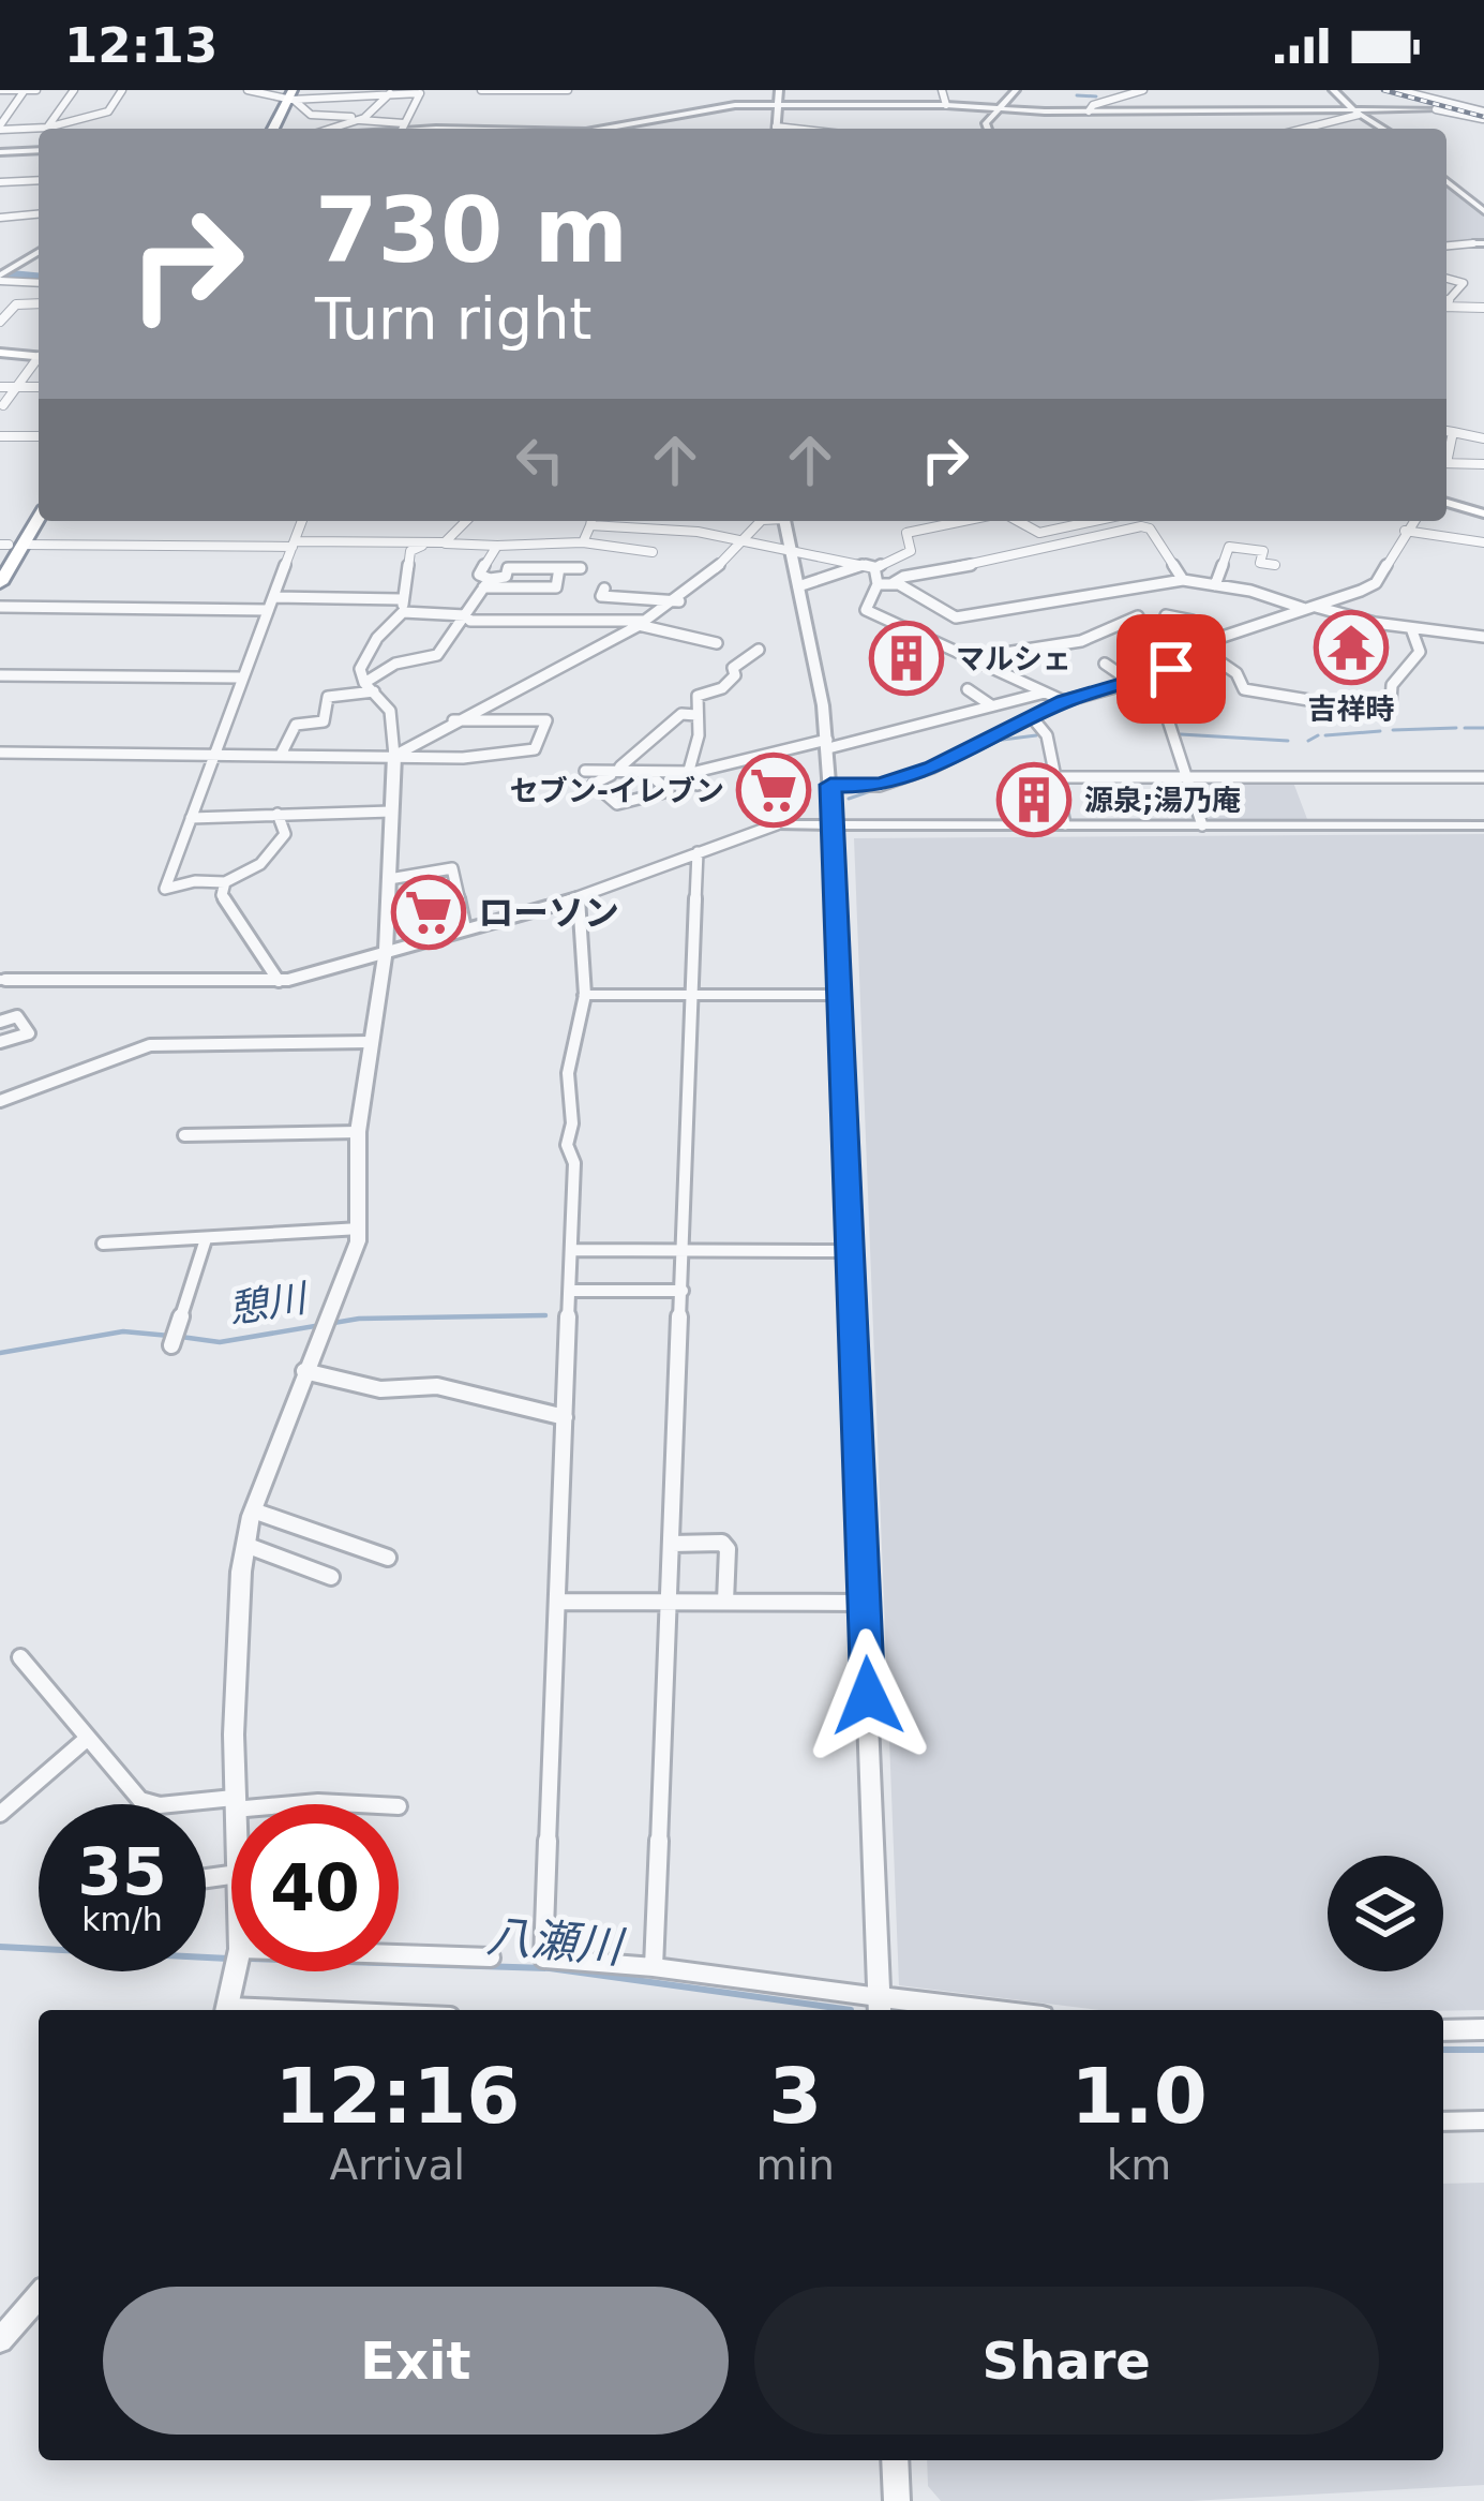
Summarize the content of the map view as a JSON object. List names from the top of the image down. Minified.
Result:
{"water":["憩川","八瀬川"],"places":{"temple":["吉祥時"],"building":["マルシェ","源泉;湯乃庵"],"supermarket":["セブン-イレブン","ローソン"]},"page":{"status":"12:13","turn":["730 m","Turn right"],"speed":"35 km/h","limit":"40","eta":["12:16","Arrival","3","min","1.0","km"],"buttons":["Exit","Share"]}}
